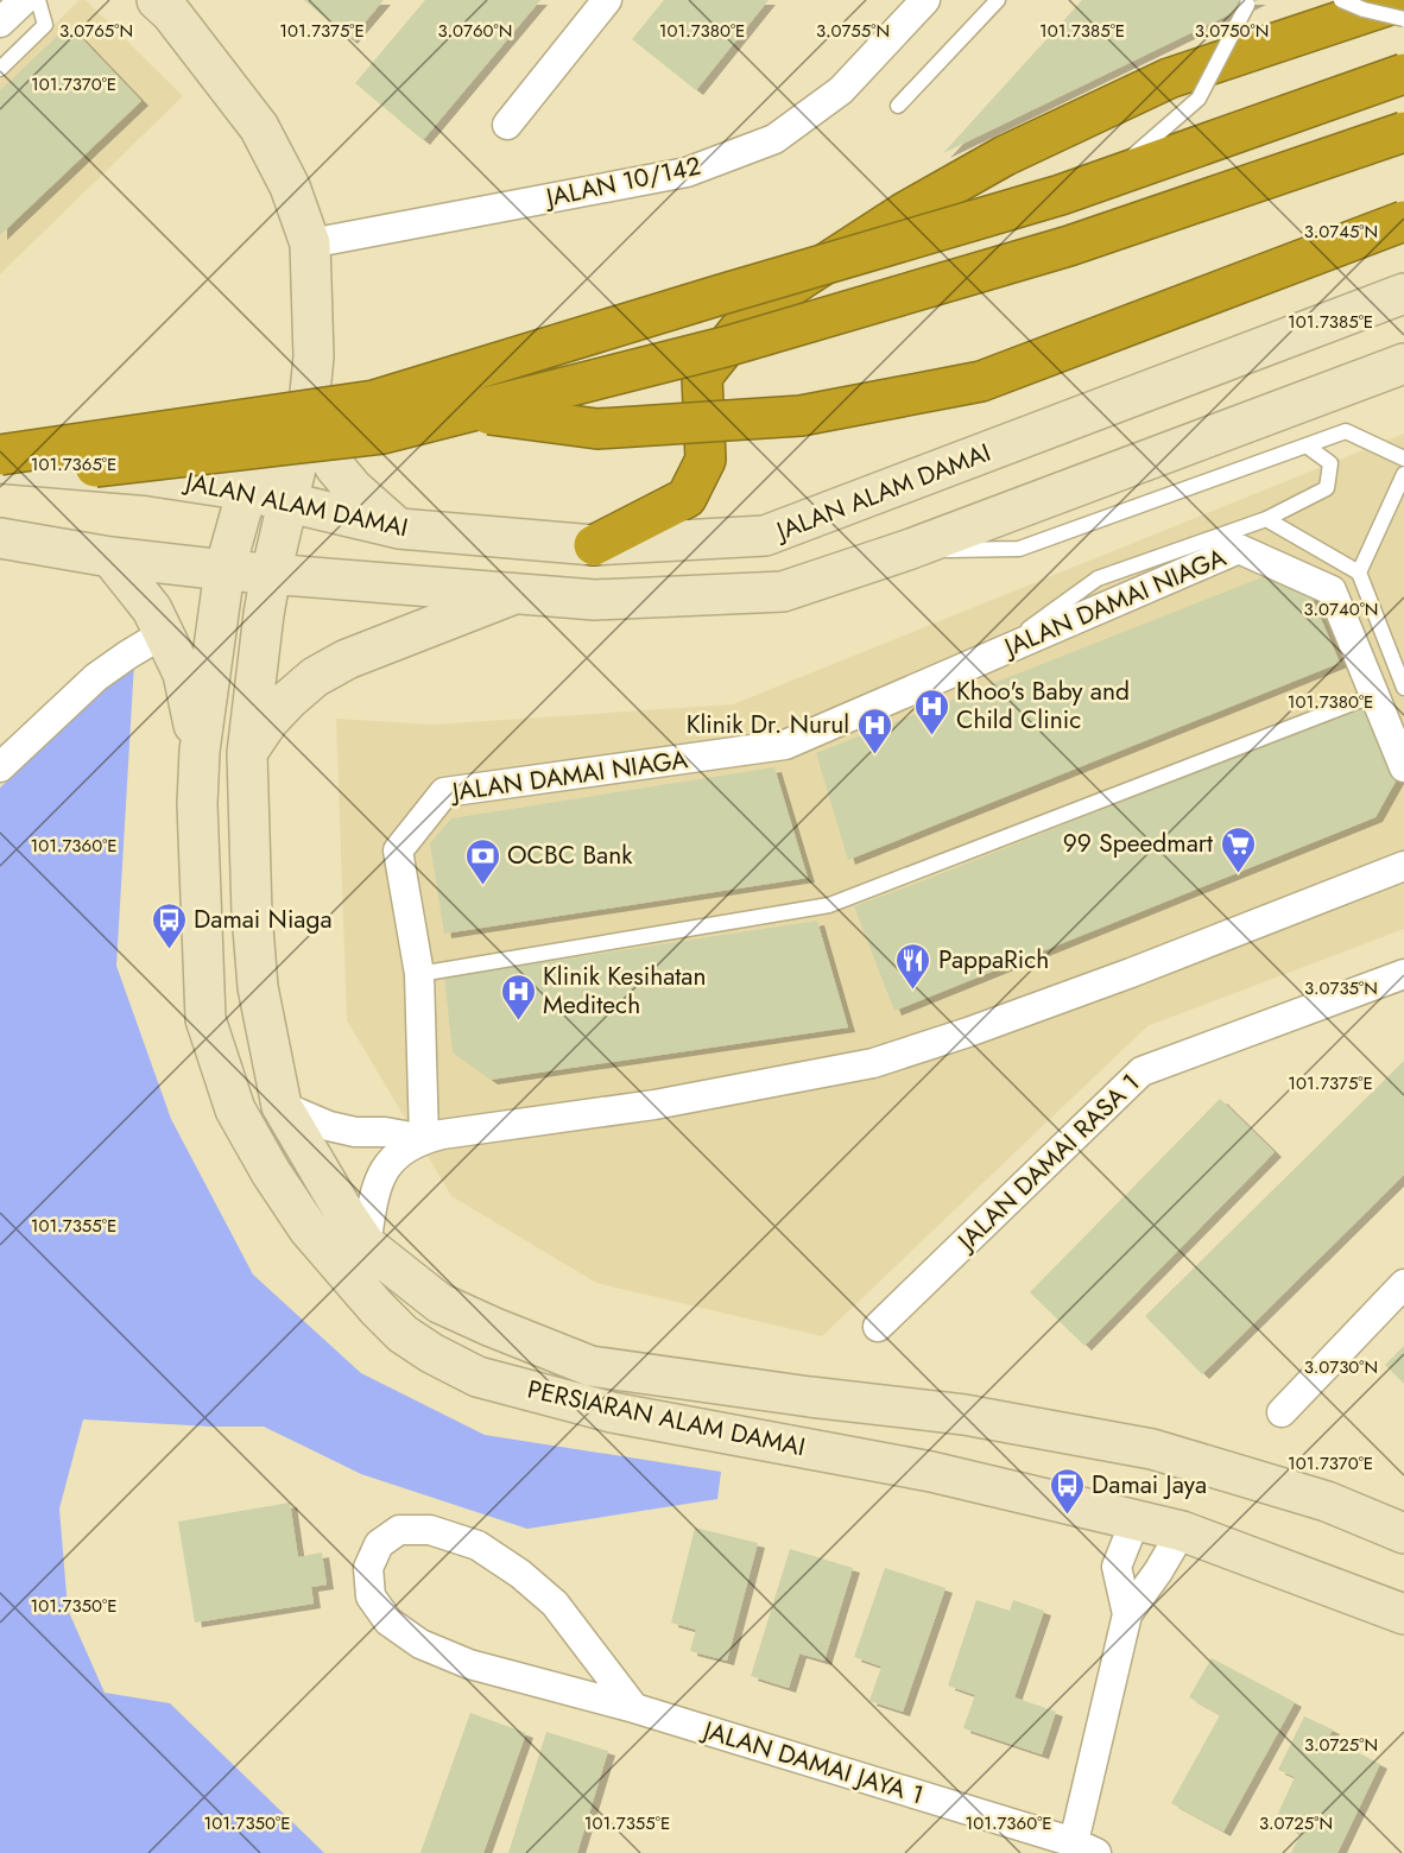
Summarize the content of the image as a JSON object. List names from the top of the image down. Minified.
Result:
{"streets":{"street":["JALAN 10/142","JALAN ALAM DAMAI","JALAN DAMAI NIAGA","JALAN DAMAI RASA 1","PERSIARAN ALAM DAMAI","JALAN DAMAI JAYA 1"]},"crossings":[["JALAN 10/142","PERSIARAN ALAM DAMAI"],["JALAN ALAM DAMAI","PERSIARAN ALAM DAMAI"]],"places":{"hospital":["Khoo's Baby and Child Clinic","Klinik Dr. Nurul","Klinik Kesihatan Meditech"],"supermarket":["99 Speedmart"],"bank":["OCBC Bank"],"bus stop":["Damai Niaga","Damai Jaya"],"restaurant":["PappaRich"]},"coordinates":["3.0765°N","101.7375°E","3.0760°N","101.7380°E","3.0755°N","101.7385°E","3.0750°N","101.7370°E","3.0745°N","101.7365°E","3.0740°N","101.7360°E","3.0735°N","101.7355°E","3.0730°N","101.7350°E","3.0725°N"]}
